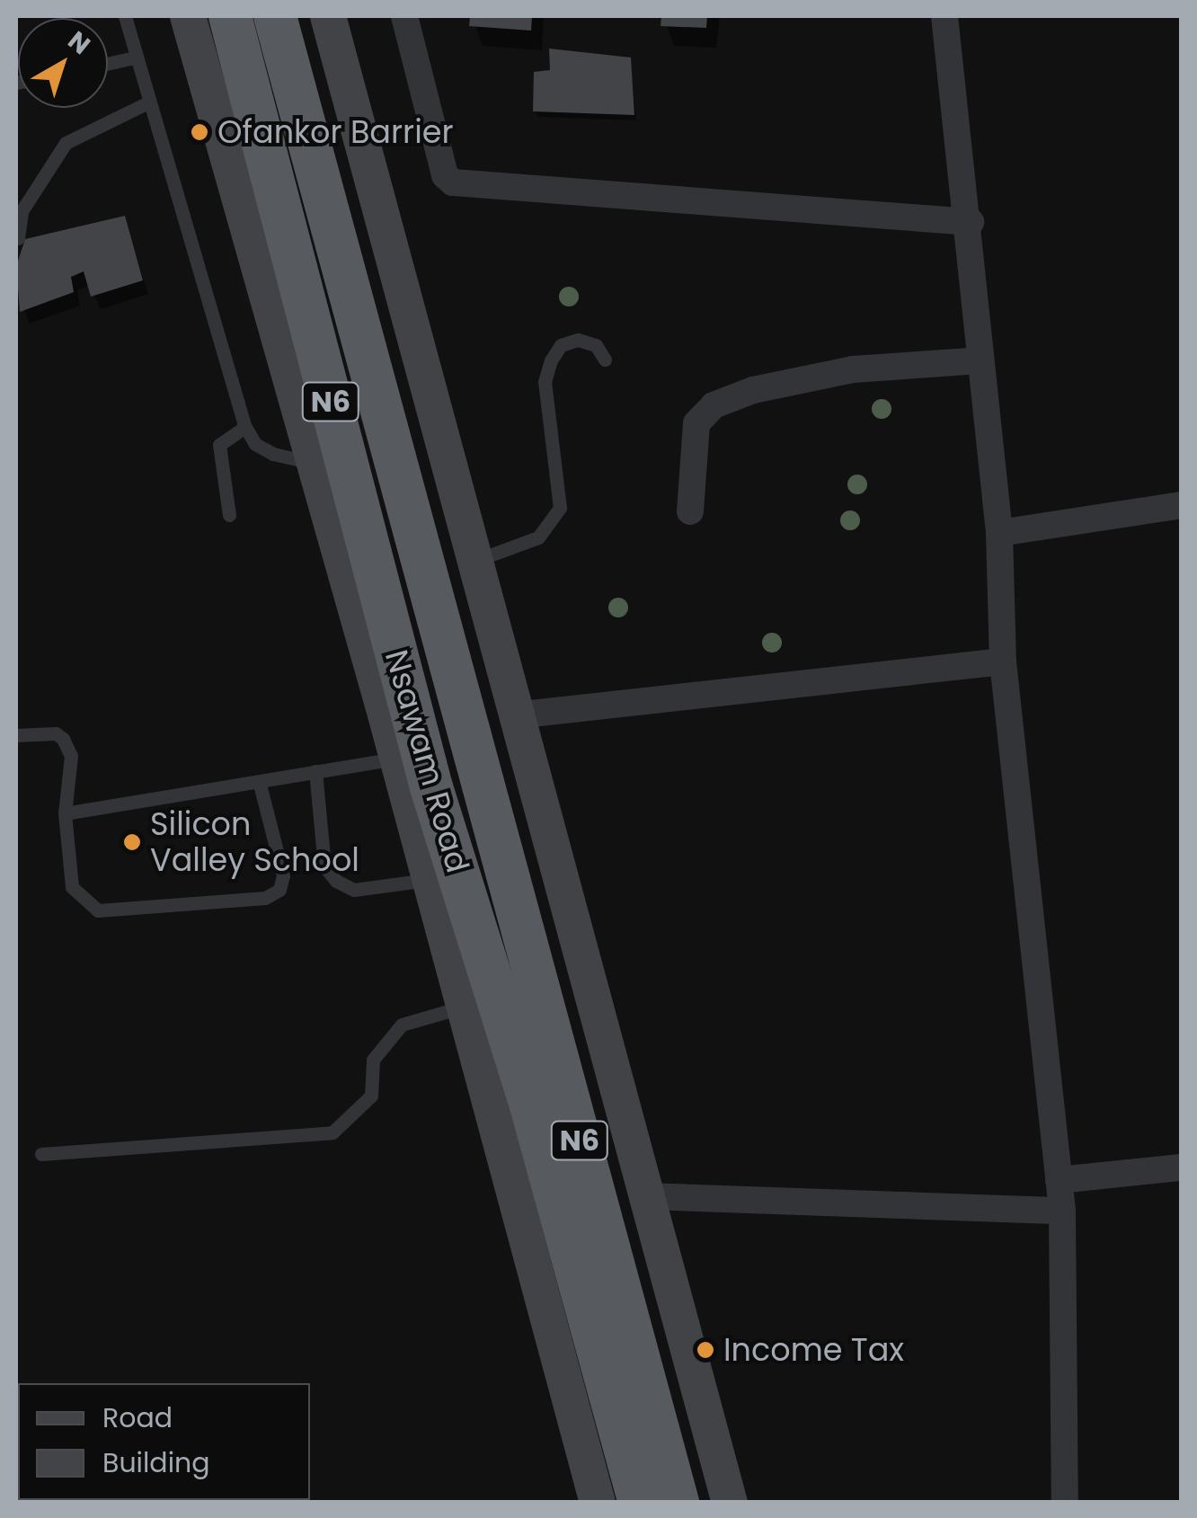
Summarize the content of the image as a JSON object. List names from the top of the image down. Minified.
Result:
{"streets":{"highway":["N6","Nsawam Road"]},"places":["Ofankor Barrier","Silicon Valley School","Income Tax"],"legend":["Road","Building"],"north":"top right"}
